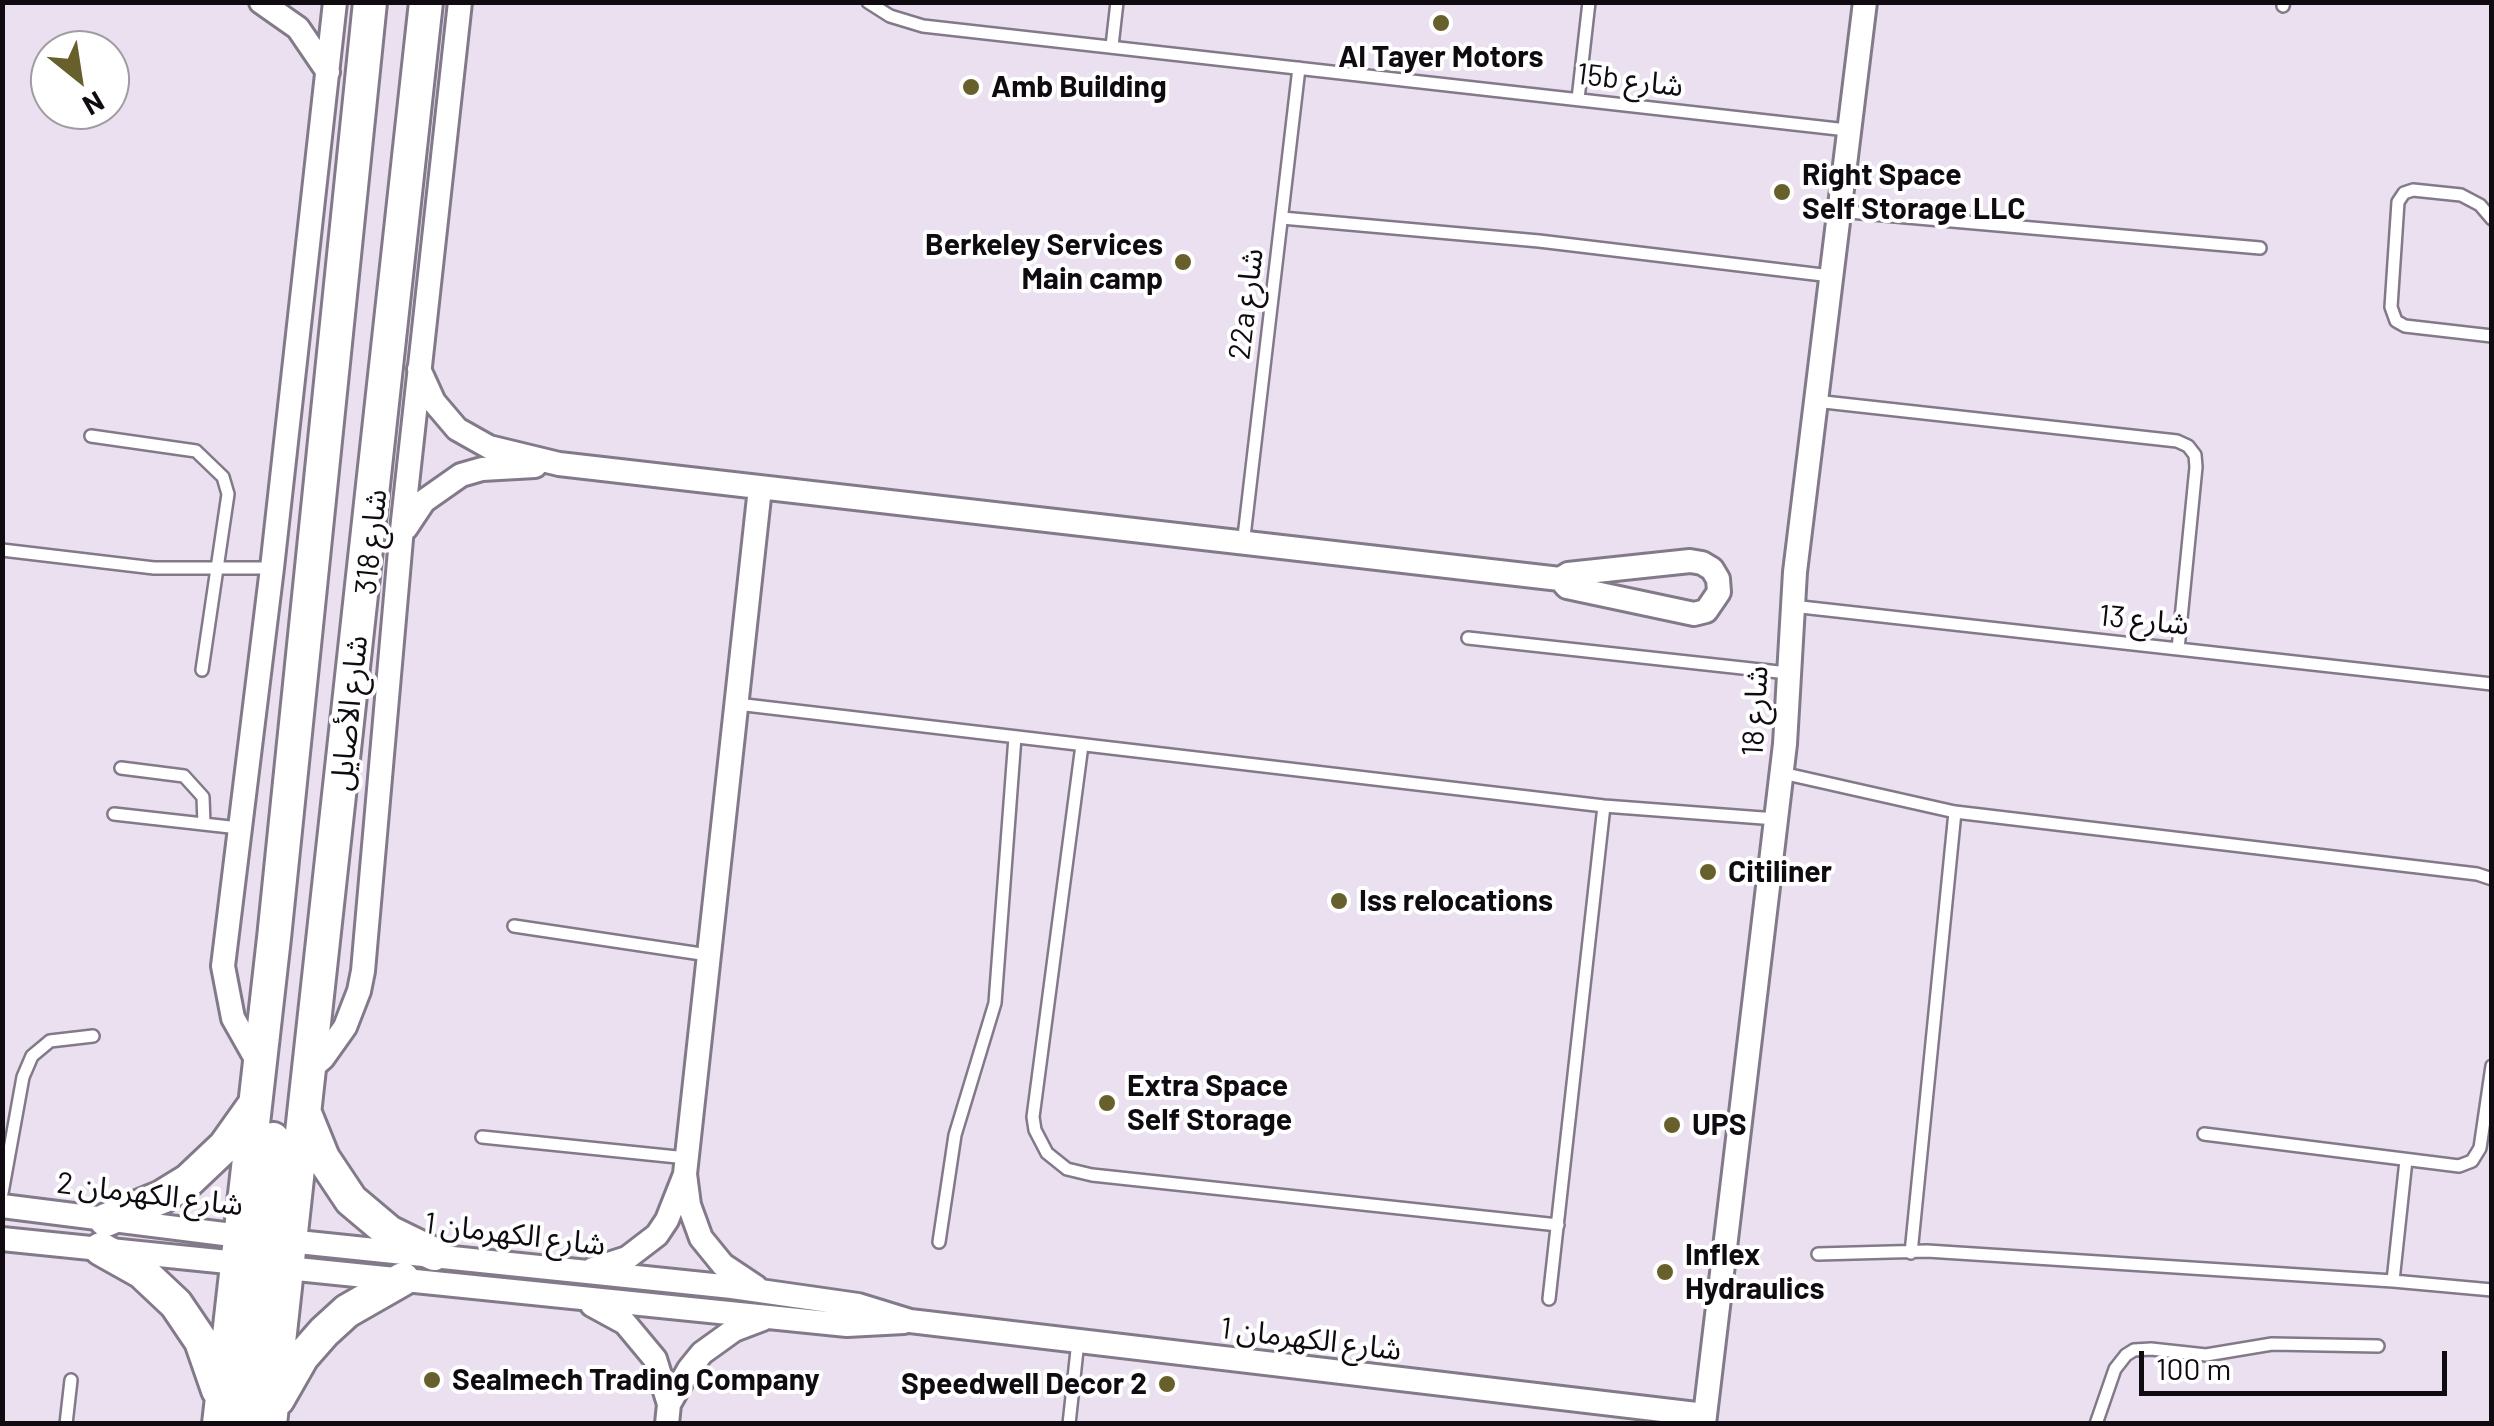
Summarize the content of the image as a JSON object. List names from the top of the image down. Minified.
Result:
{"streets":{"main road":["شارع الأصايل"],"street":["شارع 318","شارع 18","شارع الكهرمان 2","شارع الكهرمان 1"],"lane":["15b شارع","22a شارع","شارع 13"]},"crossings":[["15b شارع","22a شارع"],["15b شارع","شارع 18"],["شارع 318","شارع الأصايل"],["شارع 13","شارع 18"],["شارع 18","شارع الكهرمان 1"],["شارع الأصايل","شارع الكهرمان 2"],["شارع الأصايل","شارع الكهرمان 1"],["شارع الكهرمان 2","شارع الكهرمان 1"]],"places":["Al Tayer Motors","Amb Building","Right Space Self Storage LLC","Berkeley Services Main camp","Citiliner","Iss relocations","Extra Space Self Storage","UPS","Inflex Hydraulics","Sealmech Trading Company","Speedwell Decor 2"],"scale_bar":"100 m","north":"bottom right"}
